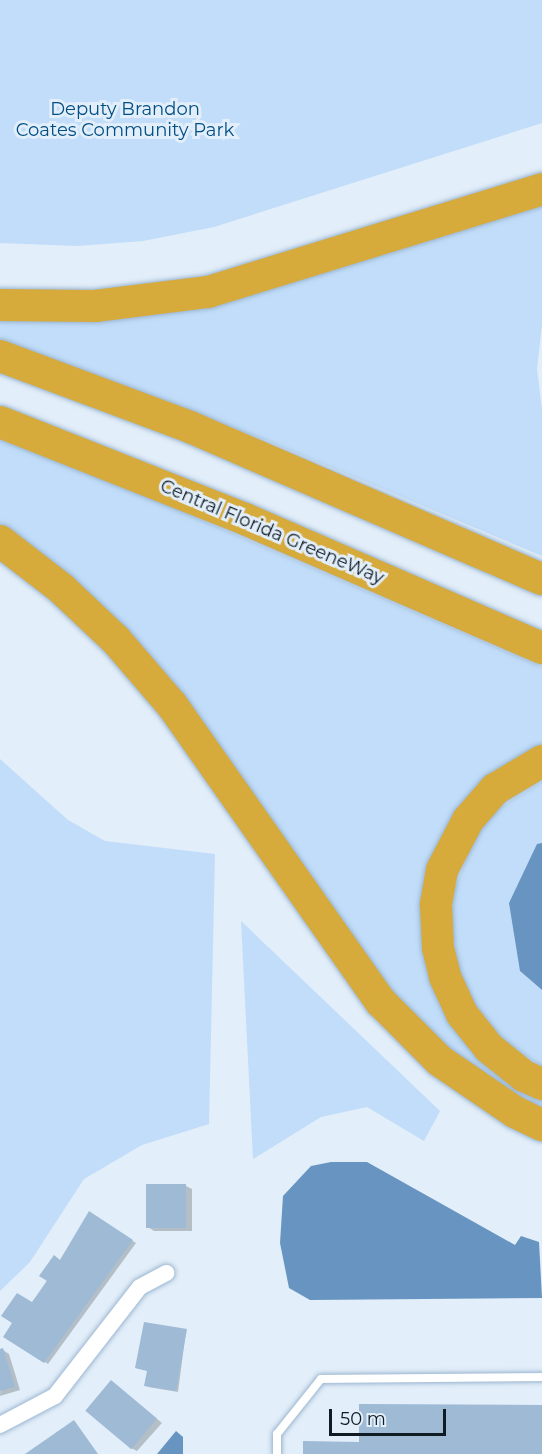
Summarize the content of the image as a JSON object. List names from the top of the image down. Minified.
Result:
{"streets":{"highway":["Central Florida GreeneWay"]},"parks":["Deputy Brandon Coates Community Park"],"scale_bar":"50 m"}
